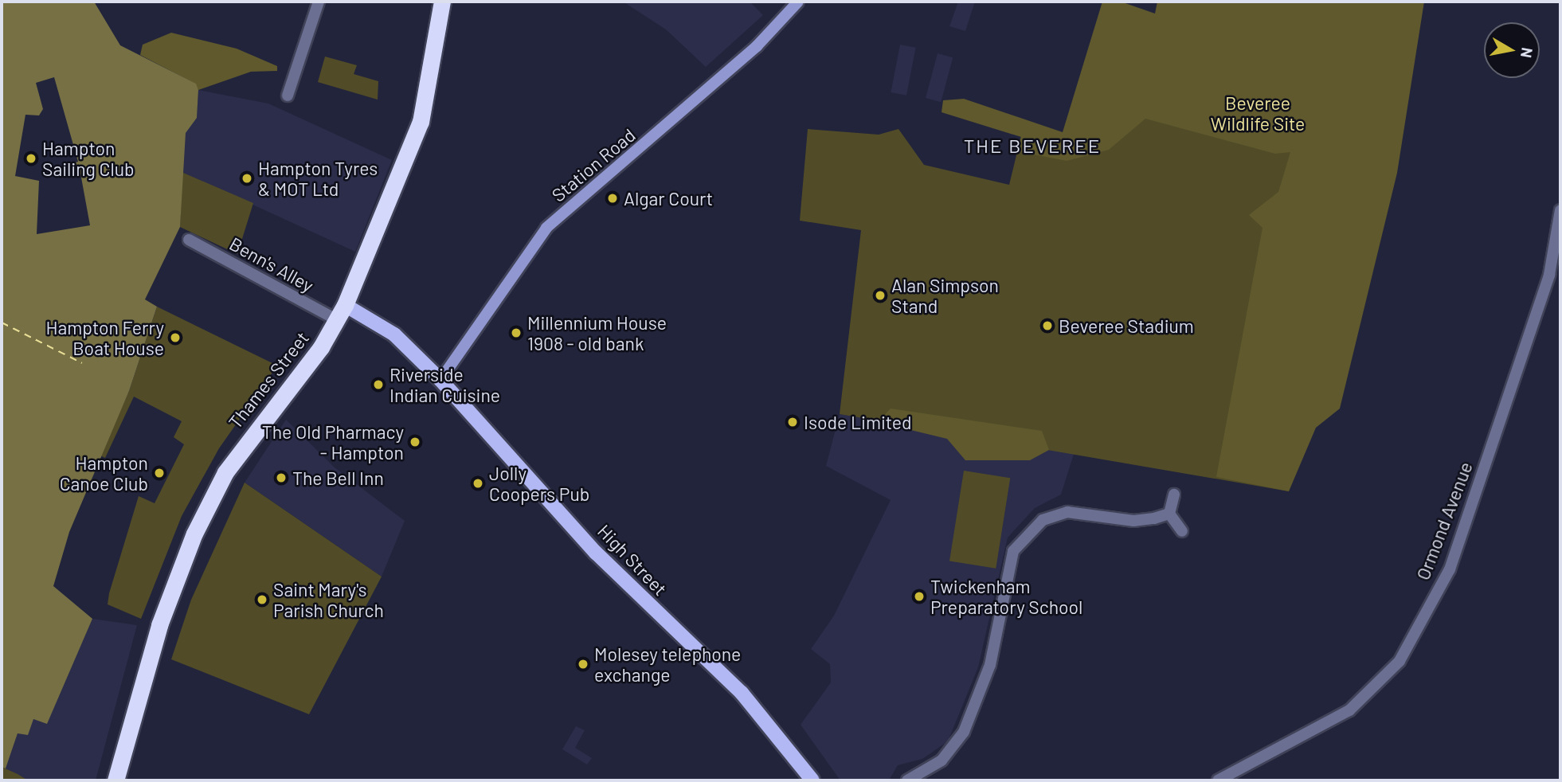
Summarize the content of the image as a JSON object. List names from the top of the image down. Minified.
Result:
{"streets":{"highway":["Thames Street"],"main road":["High Street"],"street":["Station Road","Benn's Alley","Ormond Avenue"]},"crossings":[["Station Road","High Street"],["Benn's Alley","Thames Street"],["Benn's Alley","High Street"],["Thames Street","High Street"]],"districts":["THE BEVEREE"],"parks":["Beveree Wildlife Site"],"places":["Hampton Sailing Club","Hampton Tyres & MOT Ltd","Algar Court","Alan Simpson Stand","Beveree Stadium","Millennium House 1908 - old bank","Hampton Ferry Boat House","Riverside Indian Cuisine","Isode Limited","The Old Pharmacy - Hampton","Hampton Canoe Club","The Bell Inn","Jolly Coopers Pub","Twickenham Preparatory School","Saint Mary's Parish Church","Molesey telephone exchange"],"north":"right"}
